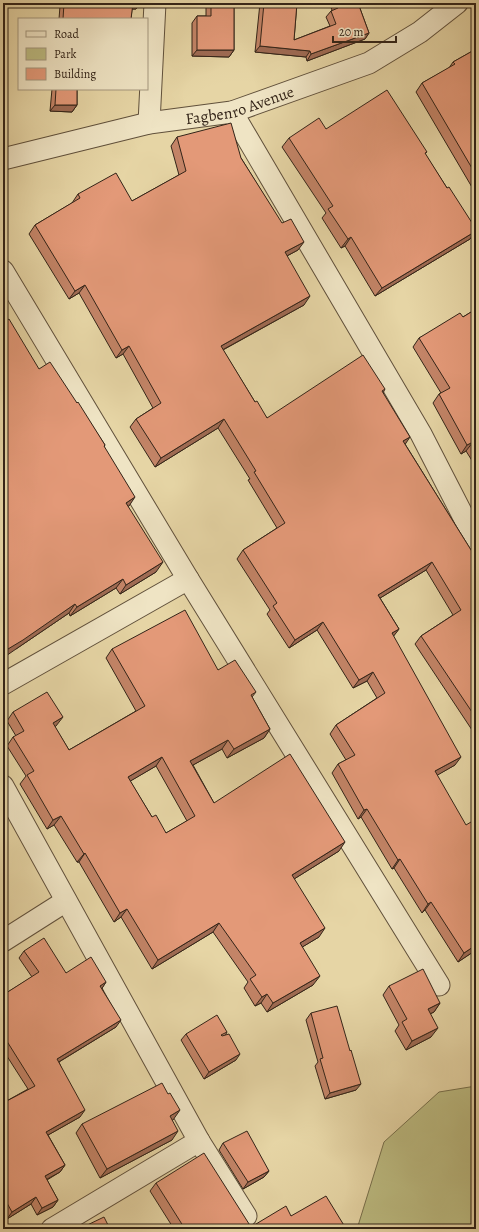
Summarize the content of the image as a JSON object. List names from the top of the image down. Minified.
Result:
{"streets":{"street":["Fagbenro Avenue"]},"legend":["Road","Park","Building"],"scale_bar":"20 m"}
